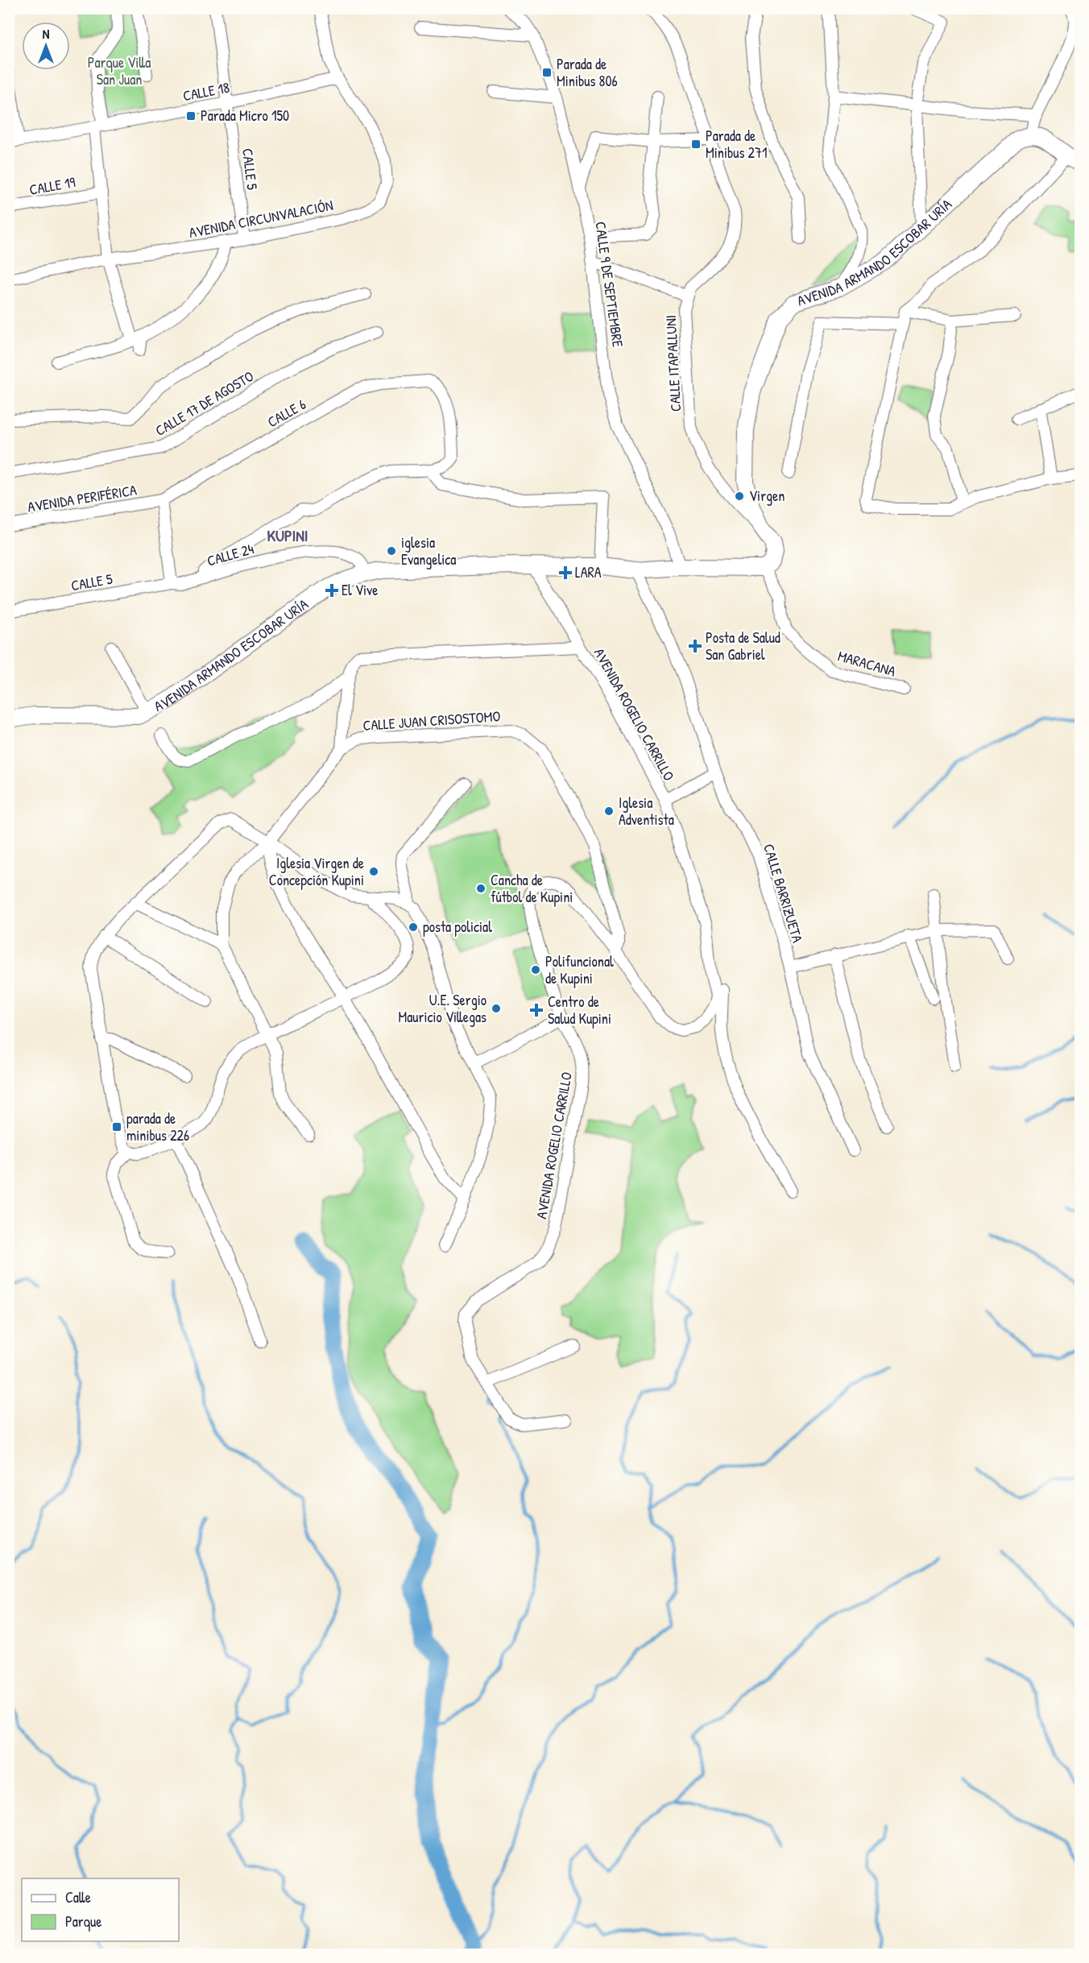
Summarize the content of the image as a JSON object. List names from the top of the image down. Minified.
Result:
{"streets":{"main road":["AVENIDA ARMANDO ESCOBAR URÍA"],"street":["CALLE 18","CALLE 5","CALLE 19","AVENIDA CIRCUNVALACIÓN","CALLE 9 DE SEPTIEMBRE","CALLE ITAPALLUNI","CALLE 17 DE AGOSTO","CALLE 6","AVENIDA PERIFÉRICA","CALLE 24","MARACANA","AVENIDA ROGELIO CARRILLO","CALLE JUAN CRISOSTOMO","CALLE BARRIZUETA"]},"crossings":[["CALLE 18","CALLE 5"],["CALLE 18","AVENIDA CIRCUNVALACIÓN"],["CALLE 5","AVENIDA CIRCUNVALACIÓN"],["CALLE 5","CALLE 24"],["AVENIDA ARMANDO ESCOBAR URÍA","CALLE 9 DE SEPTIEMBRE"],["AVENIDA ARMANDO ESCOBAR URÍA","CALLE ITAPALLUNI"],["AVENIDA ARMANDO ESCOBAR URÍA","CALLE 24"],["AVENIDA ARMANDO ESCOBAR URÍA","MARACANA"],["AVENIDA ARMANDO ESCOBAR URÍA","AVENIDA ROGELIO CARRILLO"],["AVENIDA ARMANDO ESCOBAR URÍA","CALLE BARRIZUETA"],["CALLE 6","AVENIDA PERIFÉRICA"],["AVENIDA ROGELIO CARRILLO","CALLE JUAN CRISOSTOMO"]],"districts":["KUPINI"],"parks":["Parque Villa San Juan"],"places":{"transit":["Parada de Minibus 806","Parada Micro 150","Parada de Minibus 271","parada de minibus 226"],"other":["Virgen","iglesia Evangelica","Iglesia Adventista","Iglesia Virgen de Concepción Kupini","Cancha de fútbol de Kupini","posta policial","Polifuncional de Kupini","U.E. Sergio Mauricio Villegas"],"health":["LARA","El Vive","Posta de Salud San Gabriel","Centro de Salud Kupini"]},"legend":["Calle","Parque"],"north":"top"}
